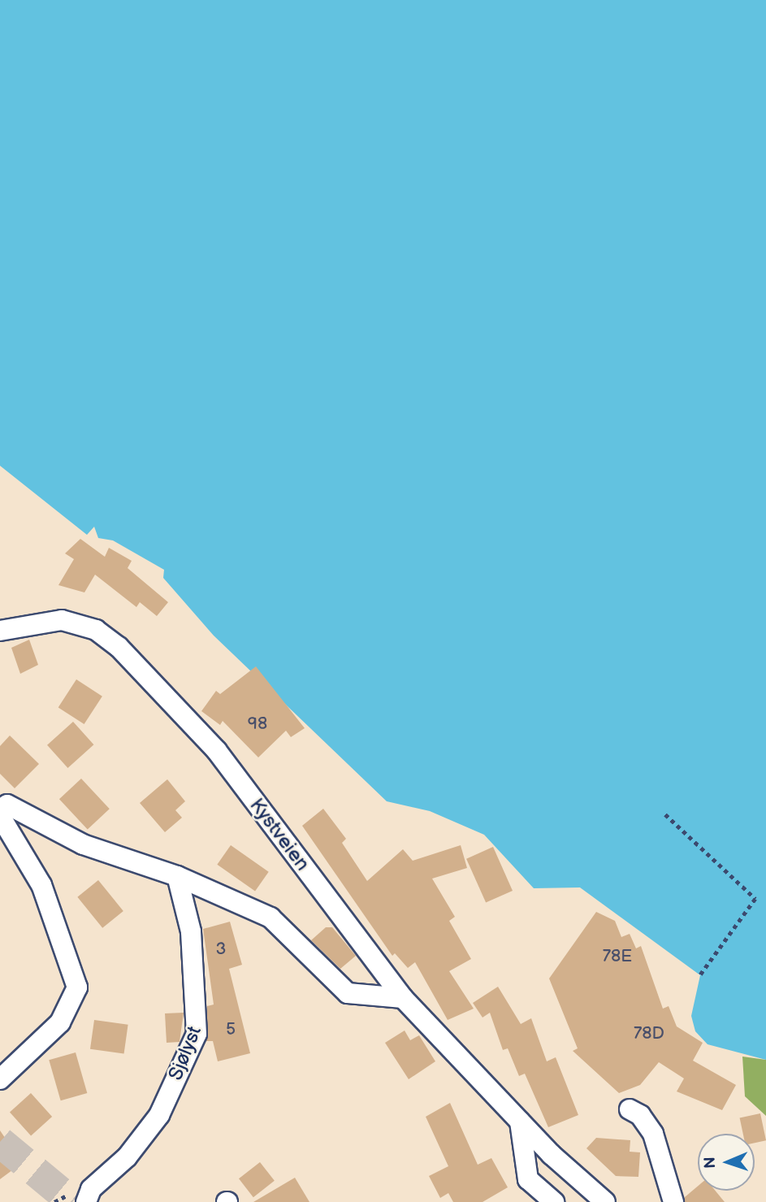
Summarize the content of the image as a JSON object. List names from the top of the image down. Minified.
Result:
{"streets":{"street":["Kystveien","Sjølyst"]},"house_numbers":["98","3","78E","5","78D"],"north":"left"}
